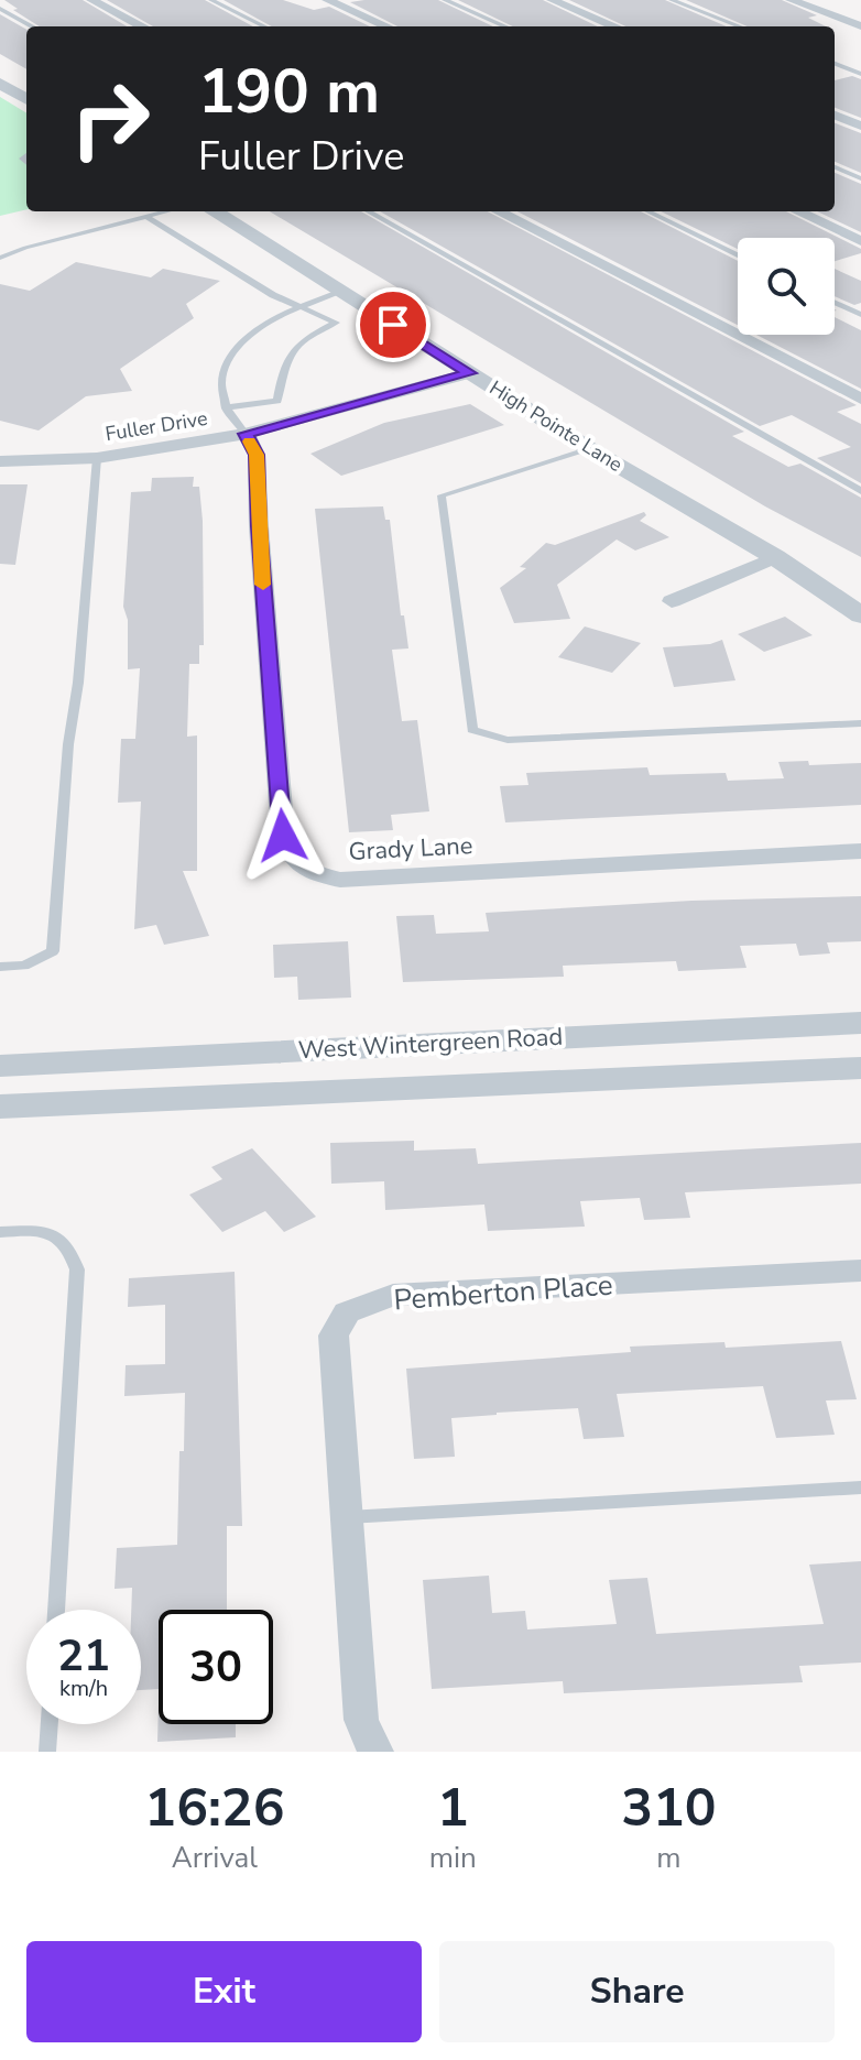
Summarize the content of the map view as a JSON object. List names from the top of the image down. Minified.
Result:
{"streets":{"street":["Fuller Drive","High Pointe Lane","Grady Lane","West Wintergreen Road","Pemberton Place"]},"crossings":[["Fuller Drive","High Pointe Lane"],["Fuller Drive","Grady Lane"]],"page":{"turn":["190 m","Fuller Drive"],"speed":"21 km/h","limit":"30","eta":["16:26","Arrival","1","min","310","m"],"buttons":["Exit","Share"]}}
